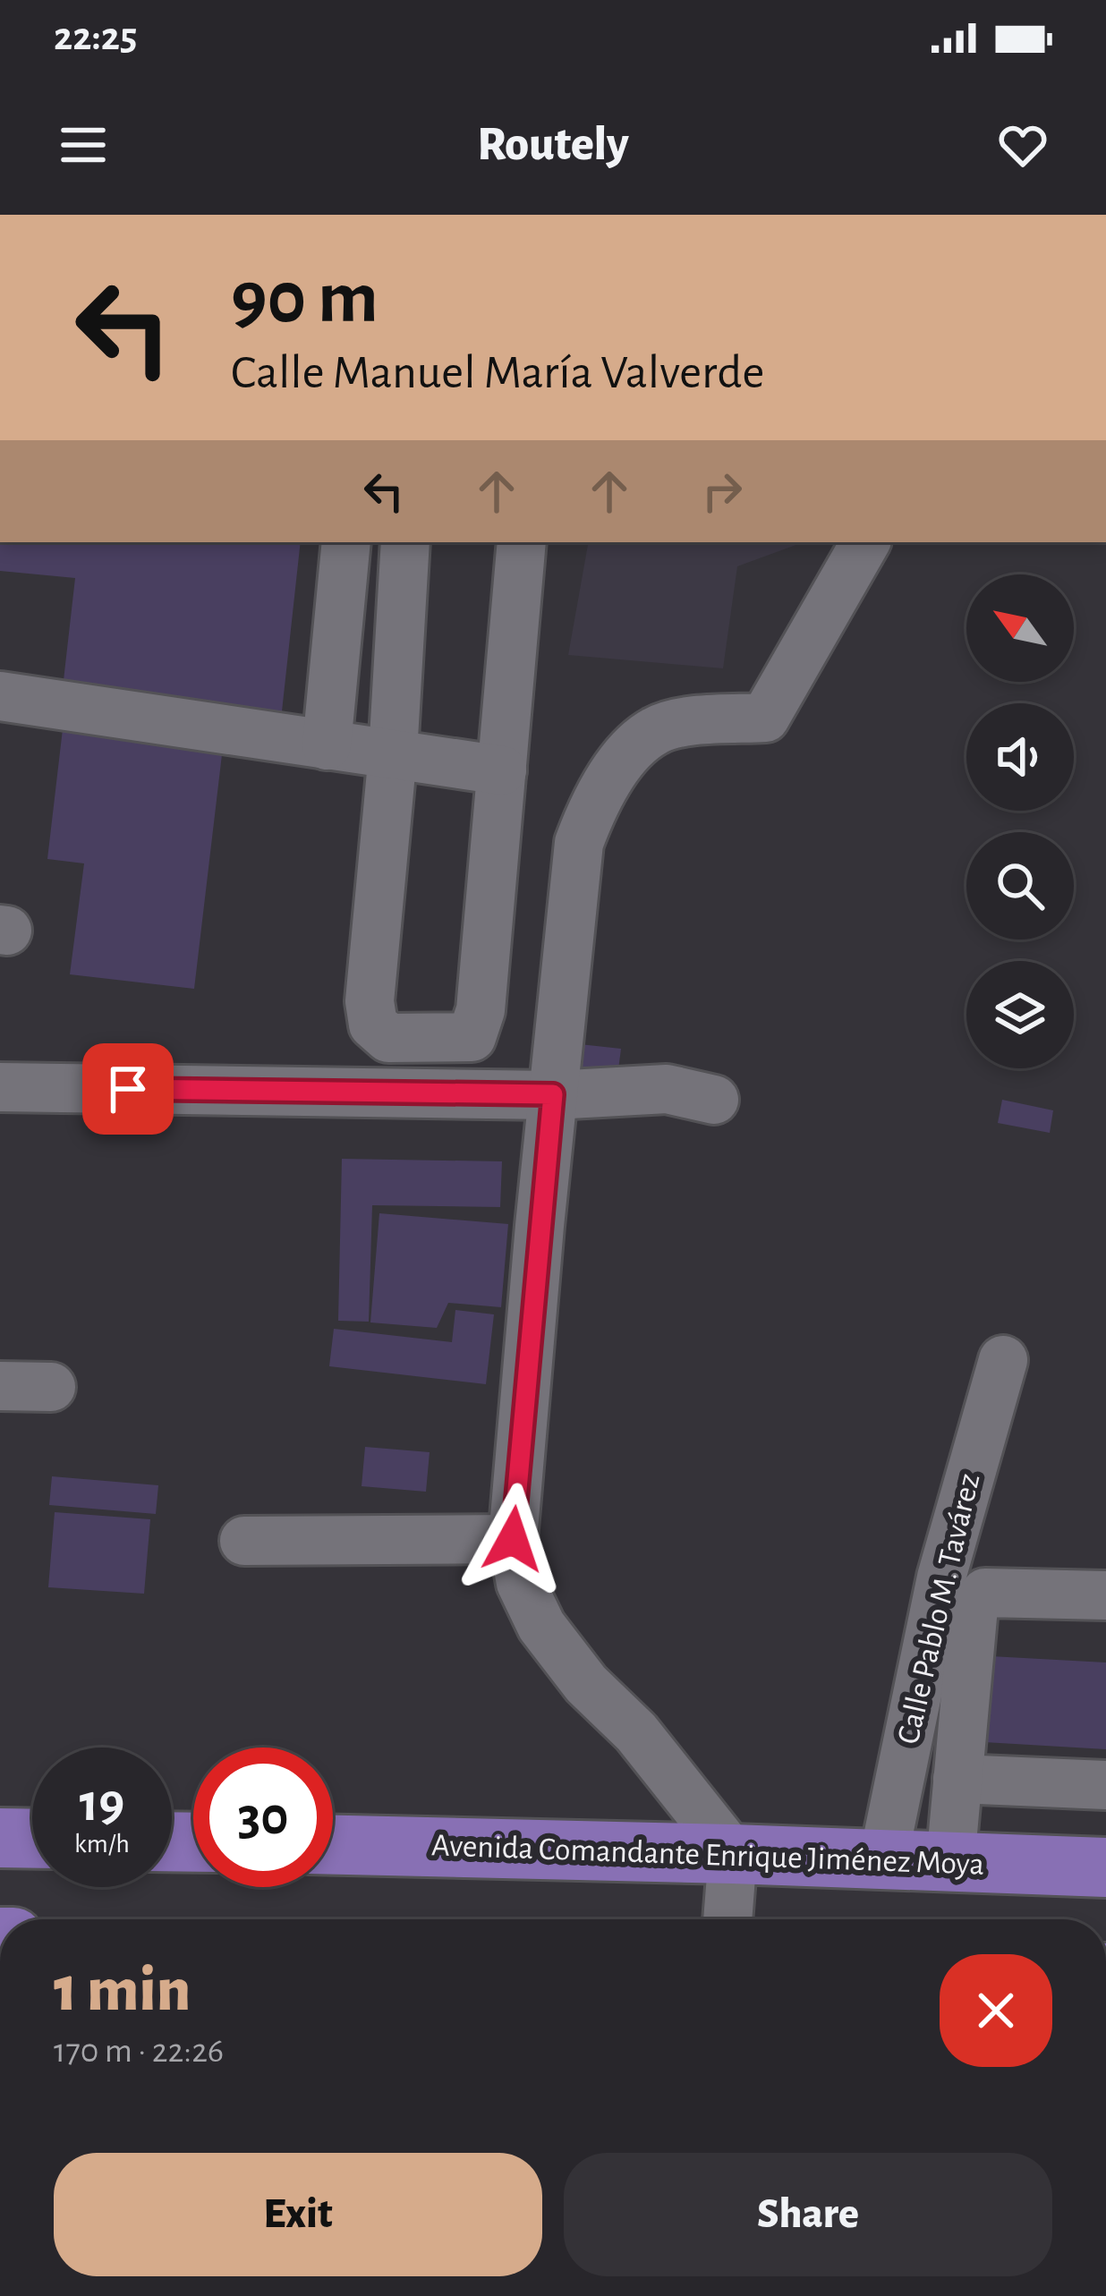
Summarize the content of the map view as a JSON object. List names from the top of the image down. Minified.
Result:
{"streets":{"main road":["Avenida Comandante Enrique Jiménez Moya"],"street":["Calle Pablo M. Tavárez"]},"crossings":[["Calle Pablo M. Tavárez","Avenida Comandante Enrique Jiménez Moya"]],"north":"top left","page":{"status":"22:25","header":"Routely","turn":["90 m","Calle Manuel María Valverde"],"speed":"19 km/h","limit":"30","heading":["1 min","170 m · 22:26"],"buttons":["Exit","Share"]}}
